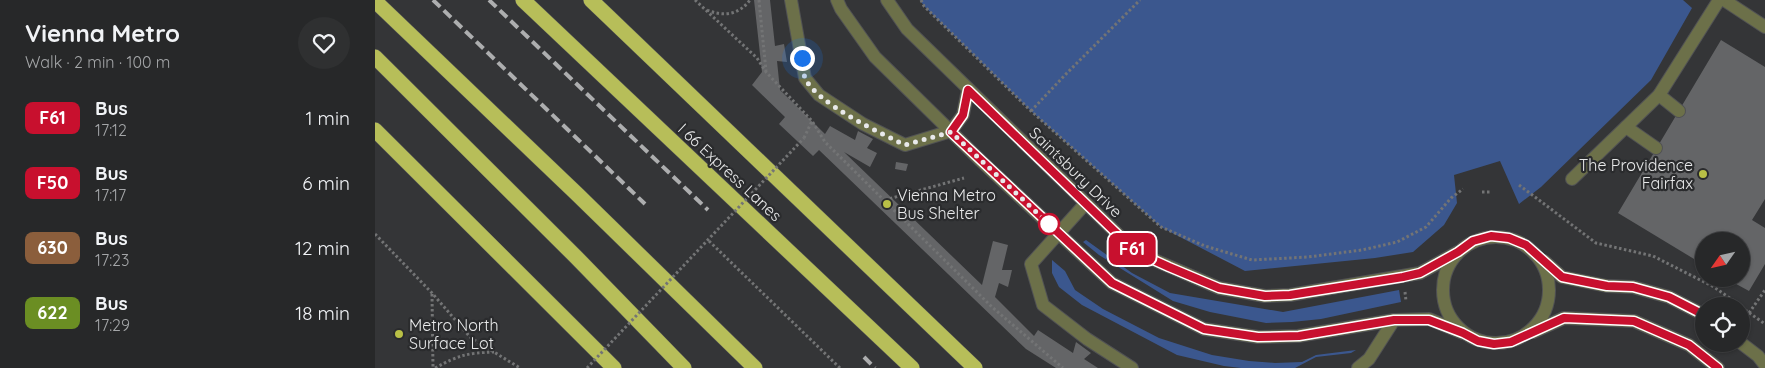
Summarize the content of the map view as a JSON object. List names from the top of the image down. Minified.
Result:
{"streets":{"highway":["I 66 Express Lanes"],"street":["Saintsbury Drive"]},"places":["The Providence Fairfax","Vienna Metro Bus Shelter","Metro North Surface Lot"],"lines":["bus line F61"],"north":"bottom left","page":{"heading":["Vienna Metro","Walk · 2 min · 100 m"],"on_map":"F61","list":[{"mark":"F61","name":"Bus","note":"17:12","value":"1 min"},{"mark":"F50","name":"Bus","note":"17:17","value":"6 min"},{"mark":"630","name":"Bus","note":"17:23","value":"12 min"},{"mark":"622","name":"Bus","note":"17:29","value":"18 min"}]}}
